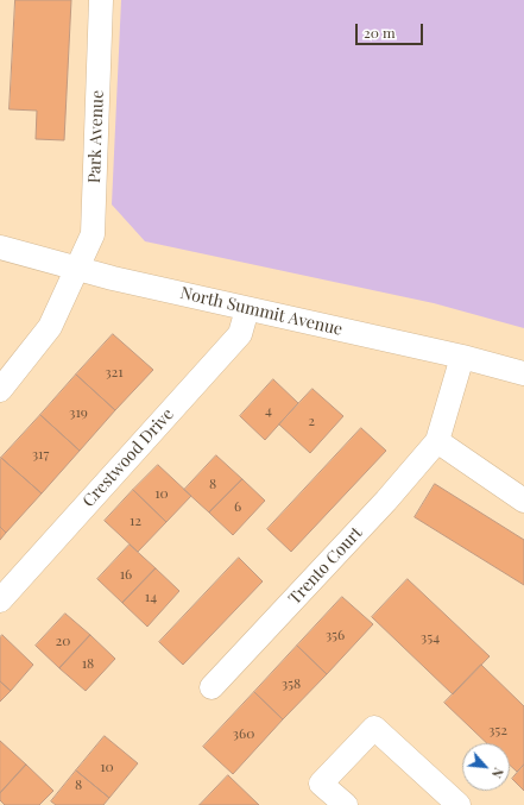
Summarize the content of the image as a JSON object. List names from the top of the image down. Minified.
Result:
{"streets":{"street":["Park Avenue","North Summit Avenue","Crestwood Drive","Trento Court"]},"crossings":[["Park Avenue","North Summit Avenue"],["North Summit Avenue","Crestwood Drive"],["North Summit Avenue","Trento Court"]],"house_numbers":["321","4","319","2","317","8","10","6","12","16","14","356","354","20","18","358","352","360","10","8"],"scale_bar":"20 m","north":"bottom right"}
